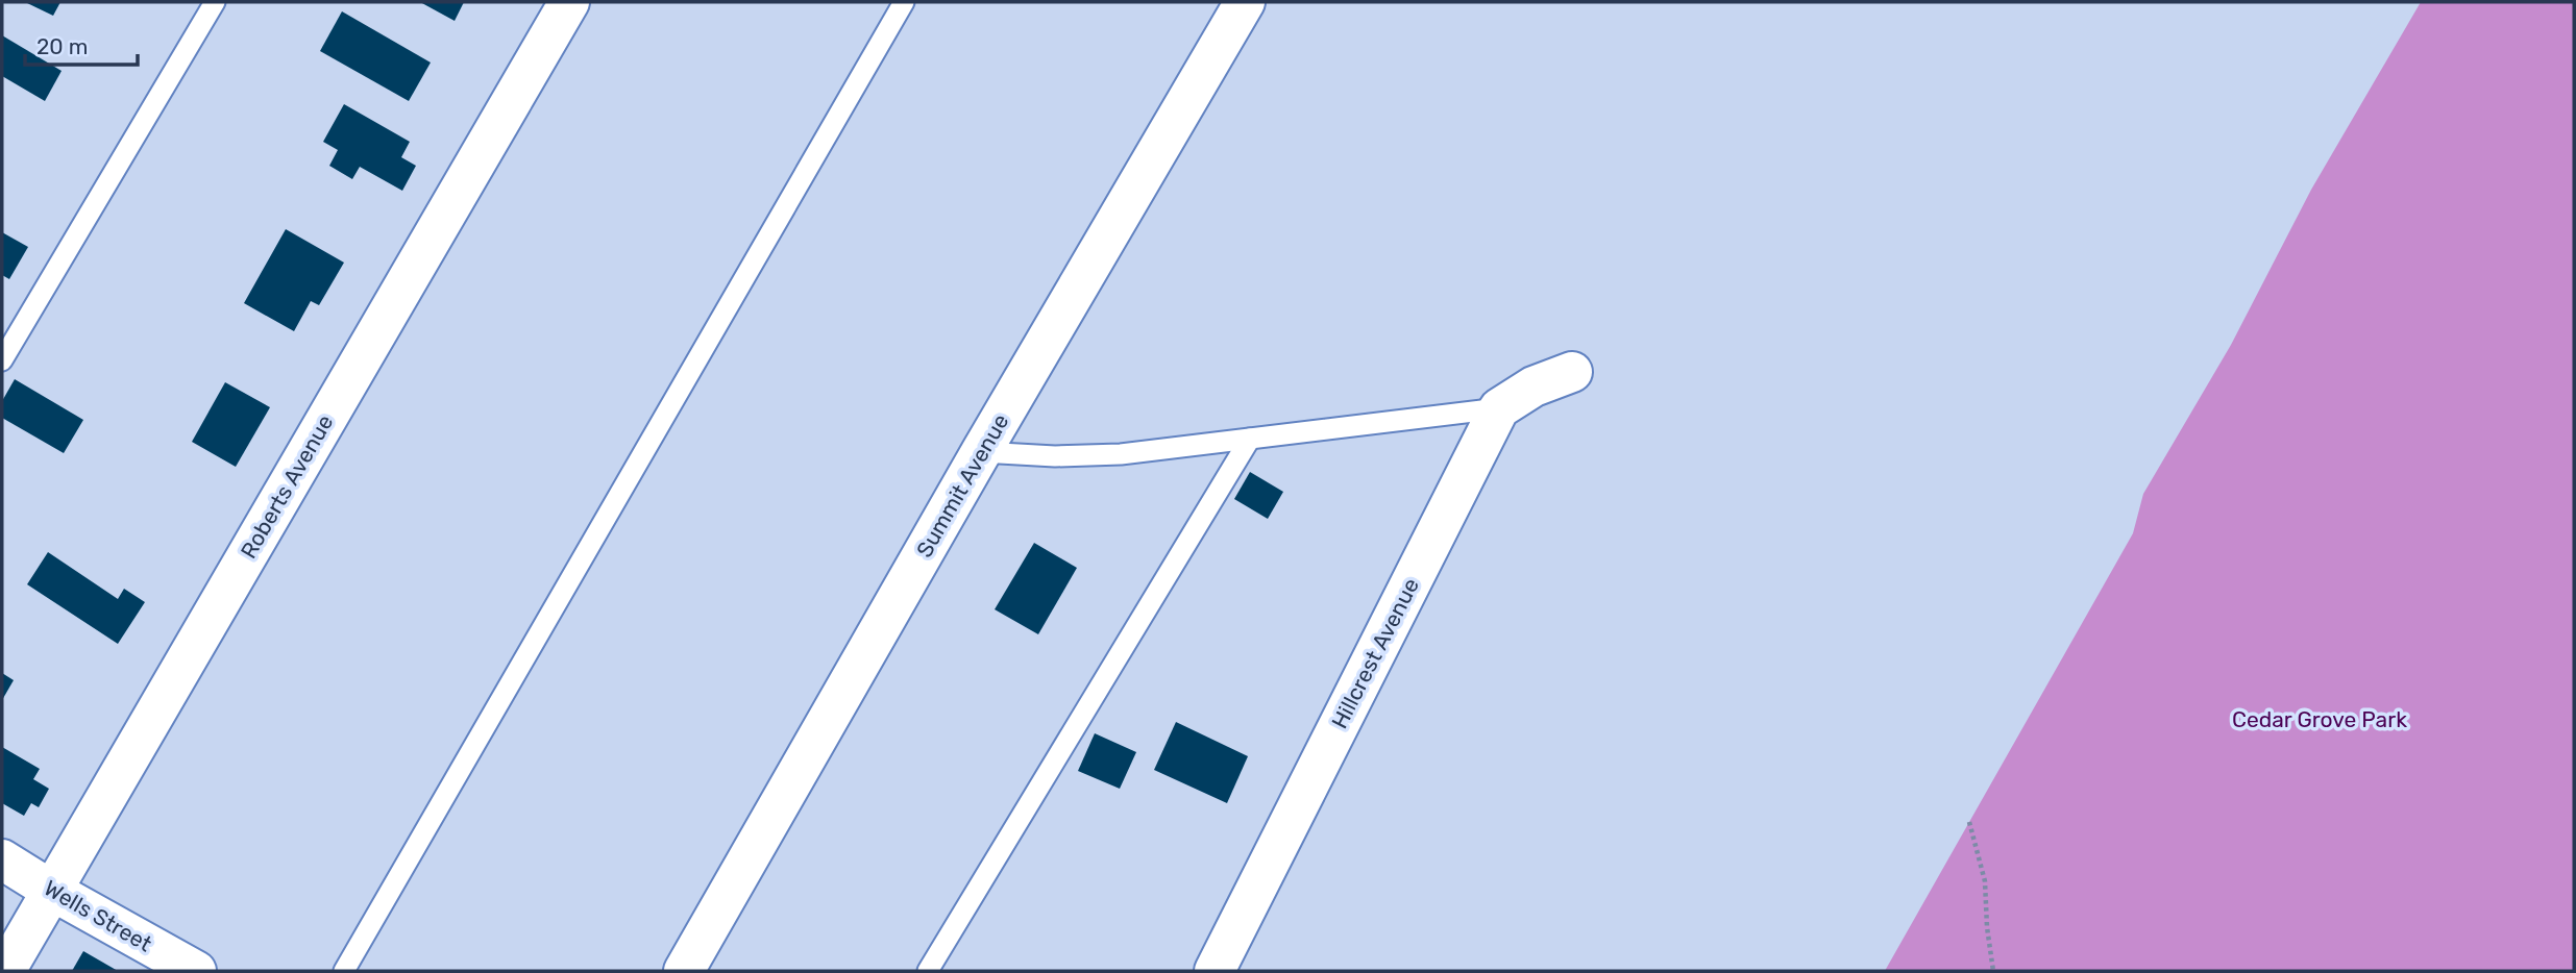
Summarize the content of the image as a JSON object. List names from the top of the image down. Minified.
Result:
{"streets":{"street":["Summit Avenue","Roberts Avenue","Hillcrest Avenue","Wells Street"]},"crossings":[["Roberts Avenue","Wells Street"]],"parks":["Cedar Grove Park"],"scale_bar":"20 m"}
